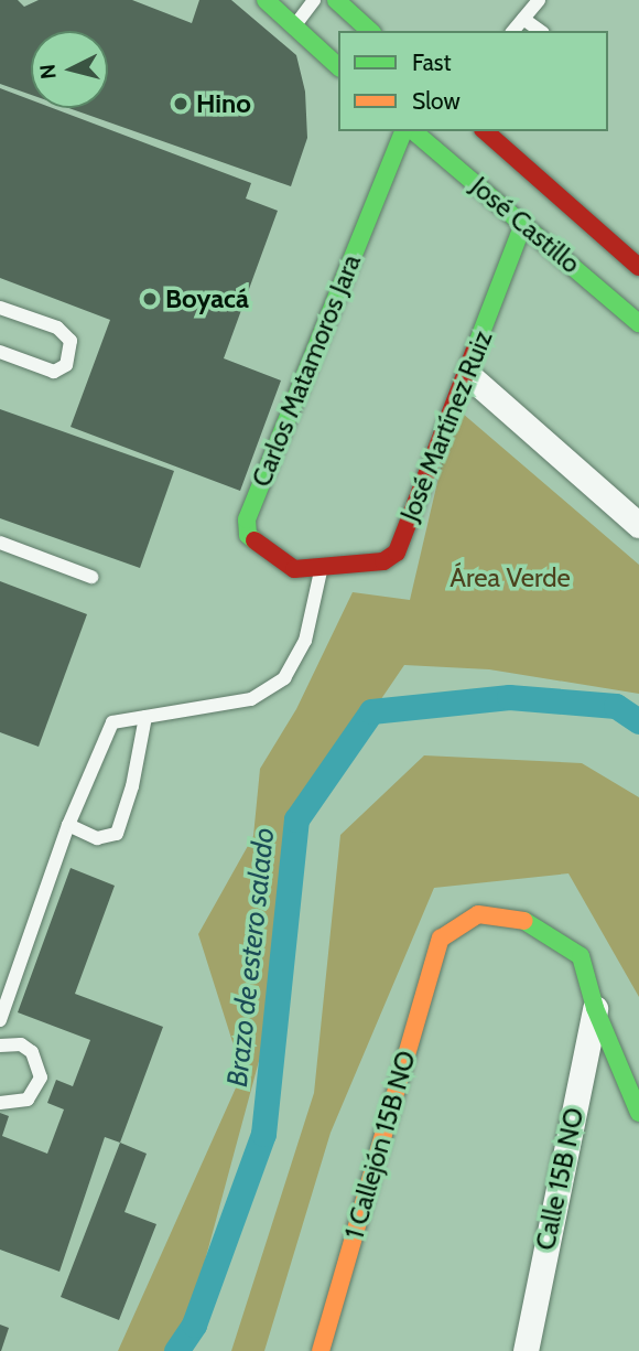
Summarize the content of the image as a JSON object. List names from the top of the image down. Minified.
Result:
{"streets":{"street":["José Castillo","Carlos Matamoros Jara","José Martínez Ruiz","1 Callejón 15B NO","Calle 15B NO"]},"crossings":[["José Castillo","José Martínez Ruiz"],["Carlos Matamoros Jara","José Martínez Ruiz"],["1 Callejón 15B NO","Calle 15B NO"]],"water":["Brazo de estero salado"],"parks":["Área Verde"],"places":["Hino","Boyacá"],"legend":["Fast","Slow"],"north":"left"}
